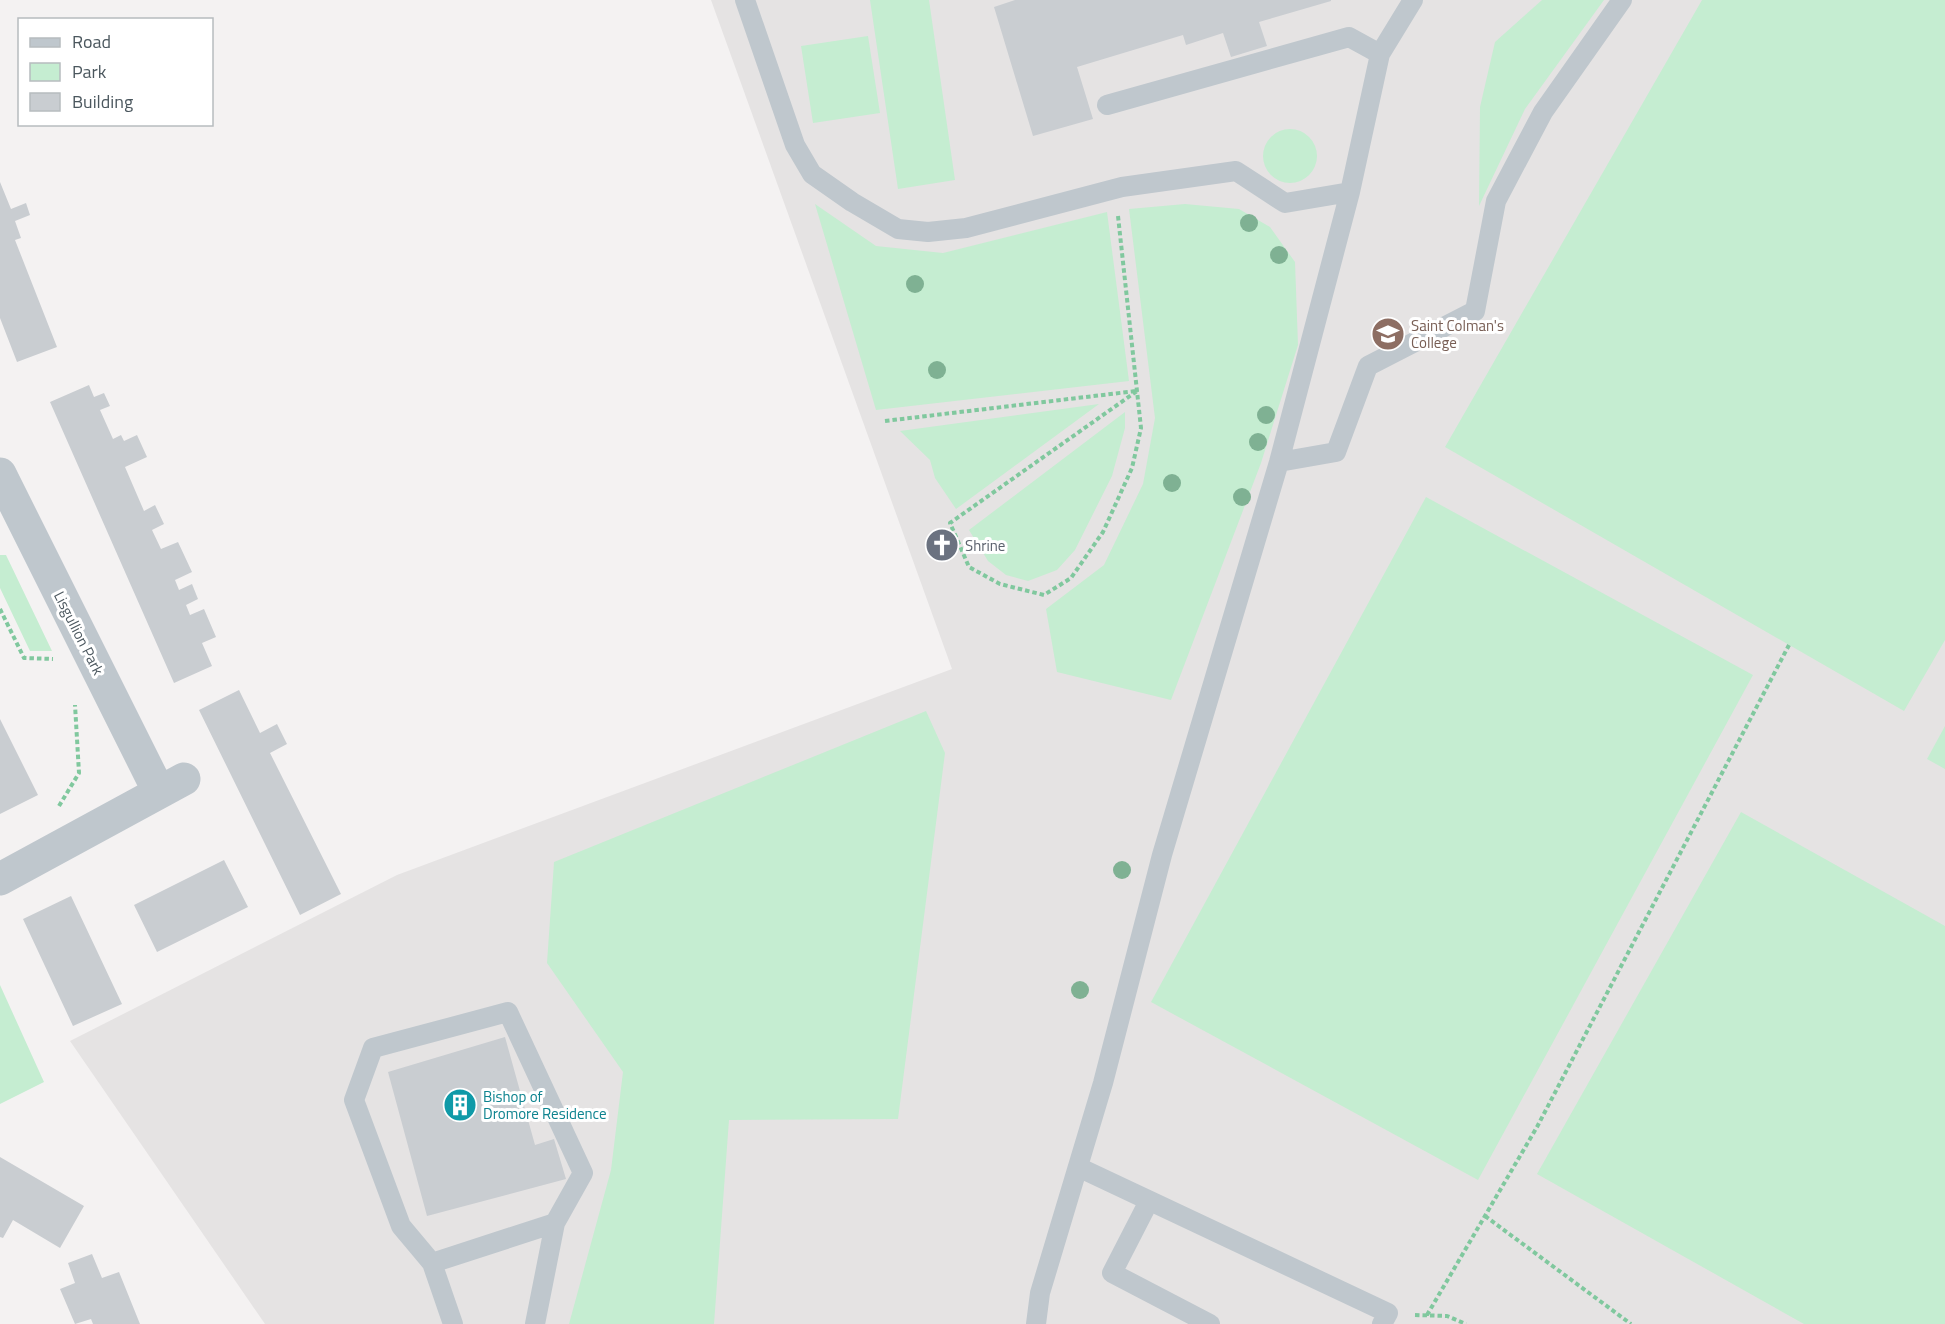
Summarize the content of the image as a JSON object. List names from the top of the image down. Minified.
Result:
{"streets":{"street":["Lisgullion Park"]},"places":{"school or university":["Saint Colman's College"],"church":["Shrine"],"building":["Bishop of Dromore Residence"]},"legend":["Road","Park","Building"]}
